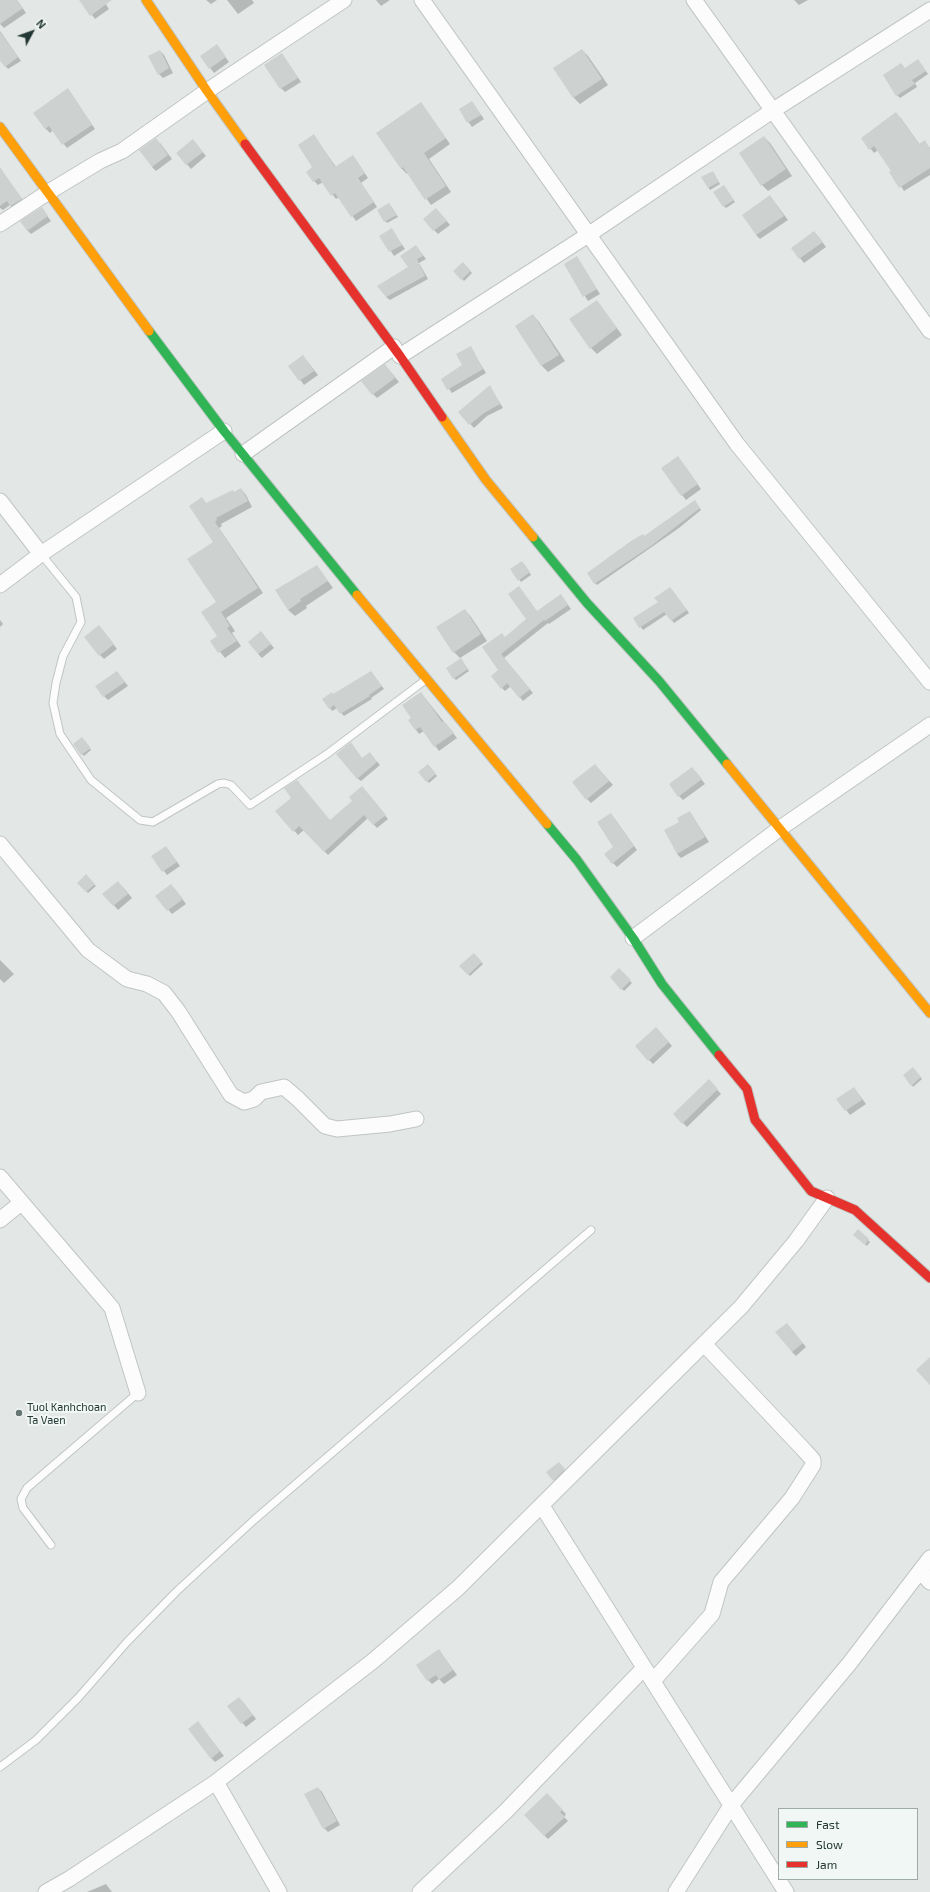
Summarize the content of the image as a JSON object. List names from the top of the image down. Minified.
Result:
{"places":["Tuol Kanhchoan Ta Vaen"],"legend":["Fast","Slow","Jam"],"north":"top right"}
